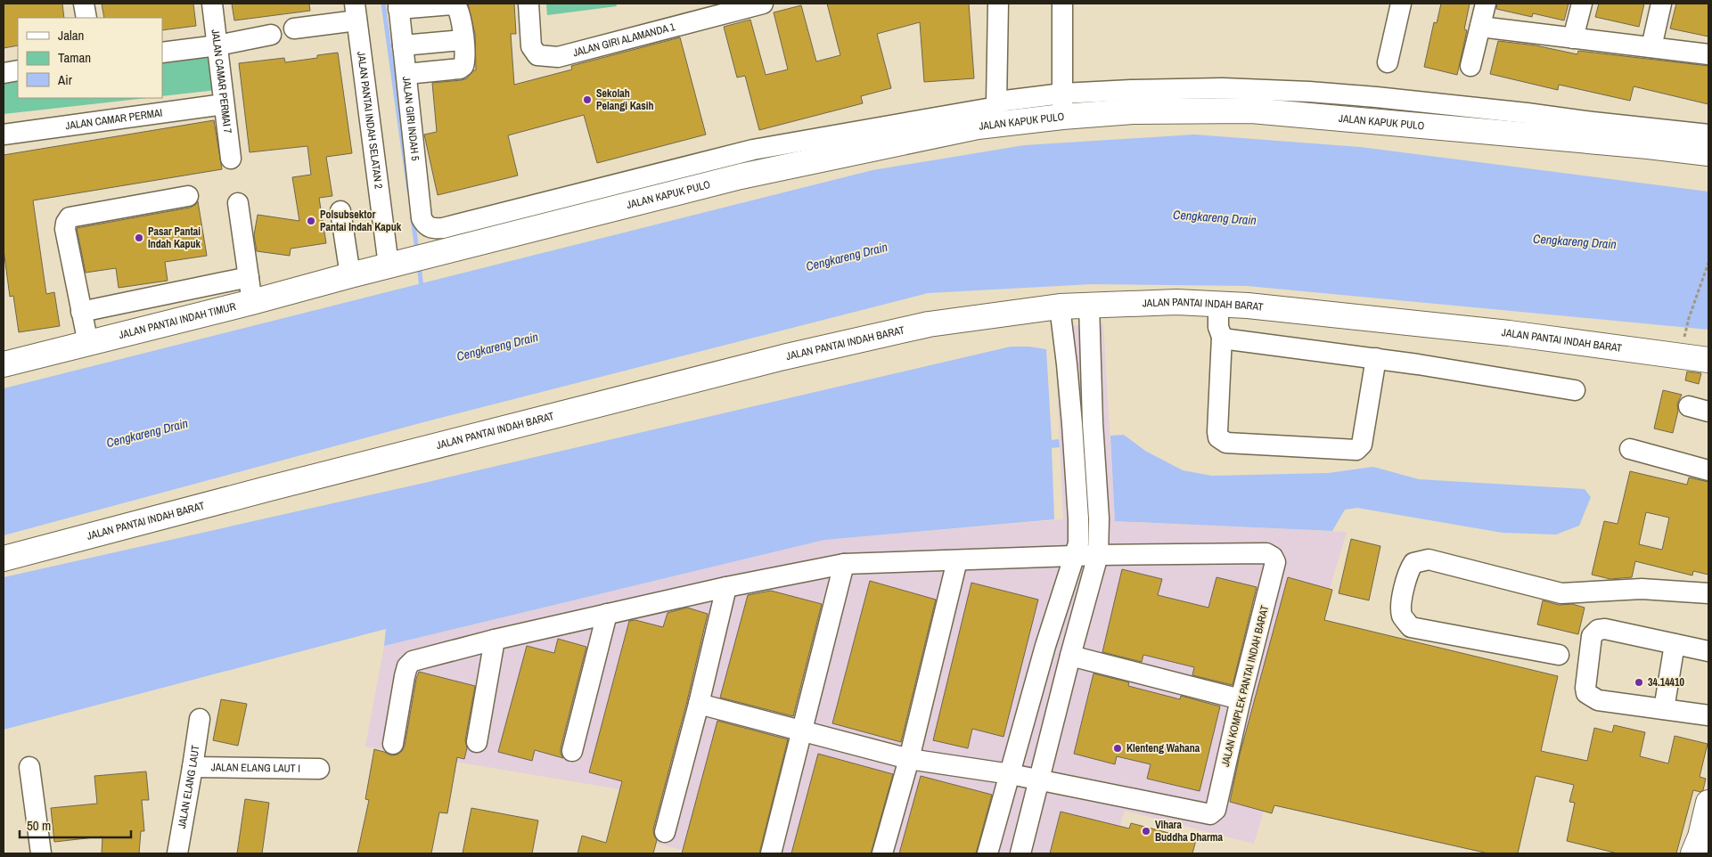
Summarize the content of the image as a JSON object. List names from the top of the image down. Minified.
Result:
{"streets":{"main road":["JALAN KAPUK PULO","JALAN PANTAI INDAH BARAT","JALAN PANTAI INDAH TIMUR"],"street":["JALAN GIRI ALAMANDA 1","JALAN CAMAR PERMAI 7","JALAN GIRI INDAH 5","JALAN CAMAR PERMAI","JALAN PANTAI INDAH SELATAN 2","JALAN KOMPLEK PANTAI INDAH BARAT","JALAN ELANG LAUT I","JALAN ELANG LAUT"]},"crossings":[["JALAN CAMAR PERMAI 7","JALAN CAMAR PERMAI"],["JALAN GIRI INDAH 5","JALAN KAPUK PULO"],["JALAN PANTAI INDAH SELATAN 2","JALAN KAPUK PULO"],["JALAN KAPUK PULO","JALAN PANTAI INDAH TIMUR"],["JALAN ELANG LAUT I","JALAN ELANG LAUT"]],"water":["Cengkareng Drain"],"places":["Sekolah Pelangi Kasih","Polsubsektor Pantai Indah Kapuk","Pasar Pantai Indah Kapuk","34.14410","Klenteng Wahana","Vihara Buddha Dharma"],"legend":["Jalan","Taman","Air"],"scale_bar":"50 m"}
